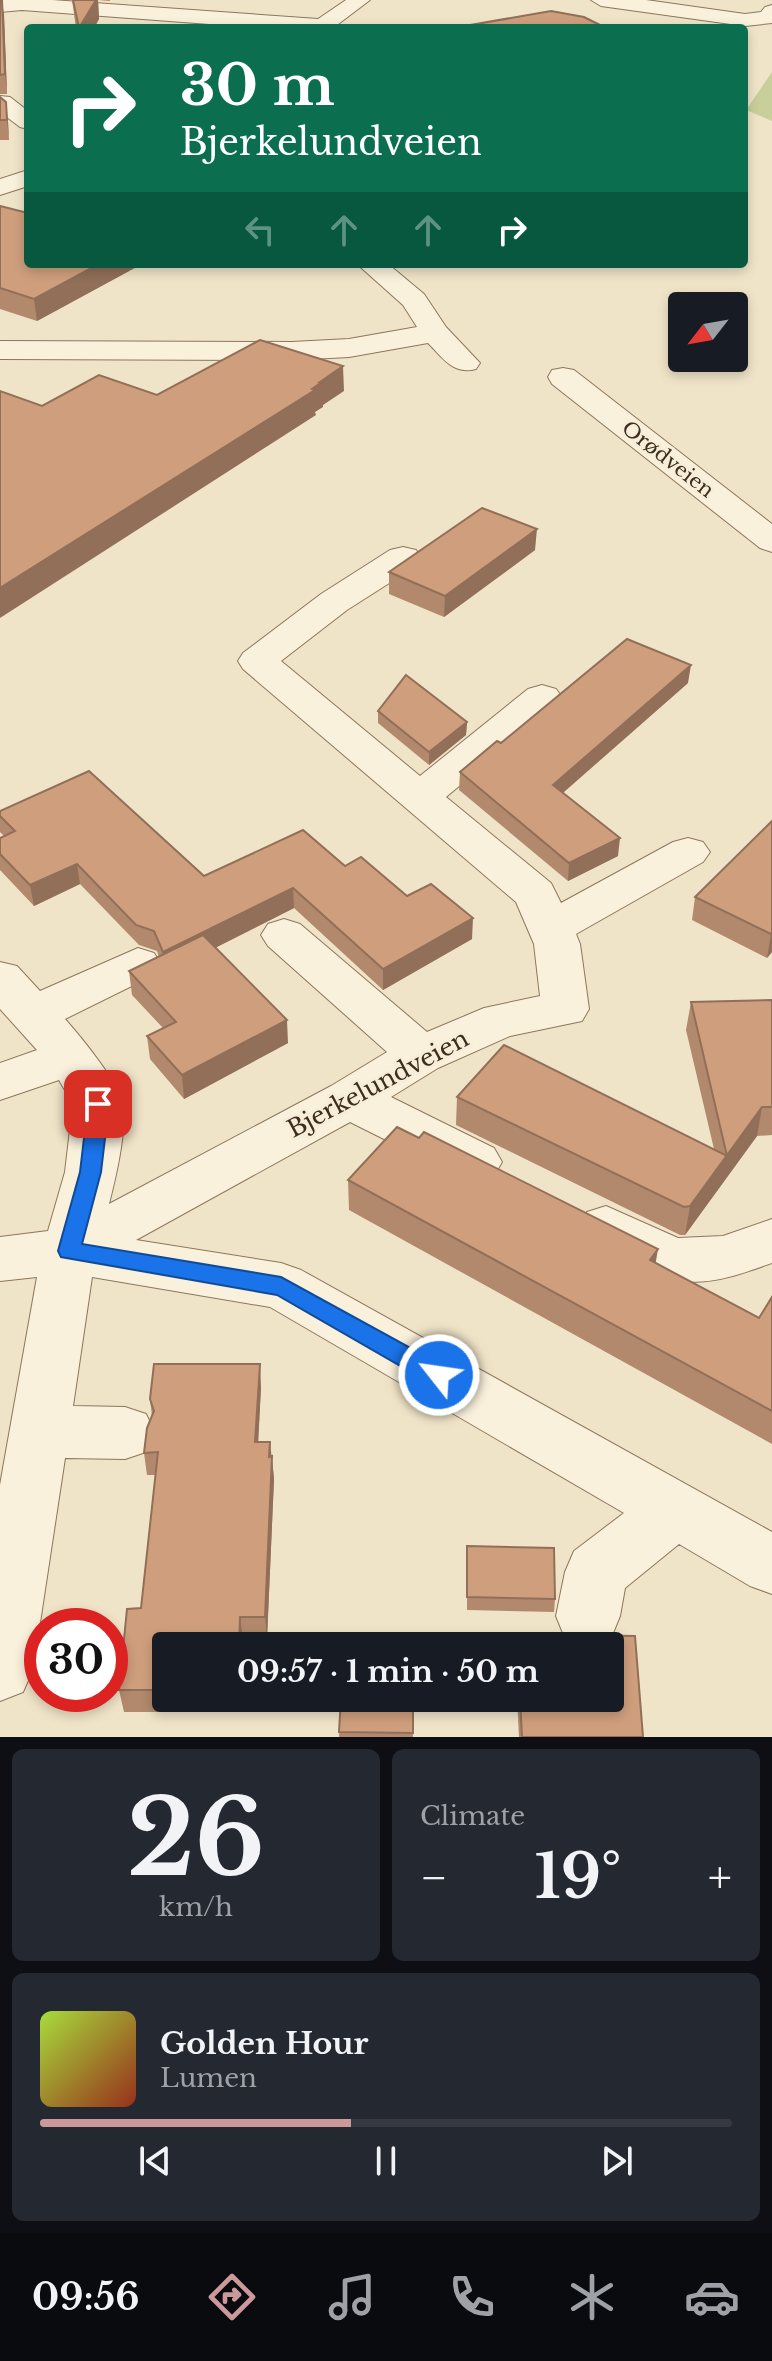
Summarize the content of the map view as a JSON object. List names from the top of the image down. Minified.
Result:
{"streets":{"street":["Orødveien","Bjerkelundveien"]},"north":"bottom left","page":{"turn":["30 m","Bjerkelundveien"],"limit":"30","trip":"09:57 · 1 min · 50 m","tile":[["26","km/h"],"Climate"],"heat":["−","19°","+"],"song":["Golden Hour","Lumen"],"tabs":"09:56"}}
